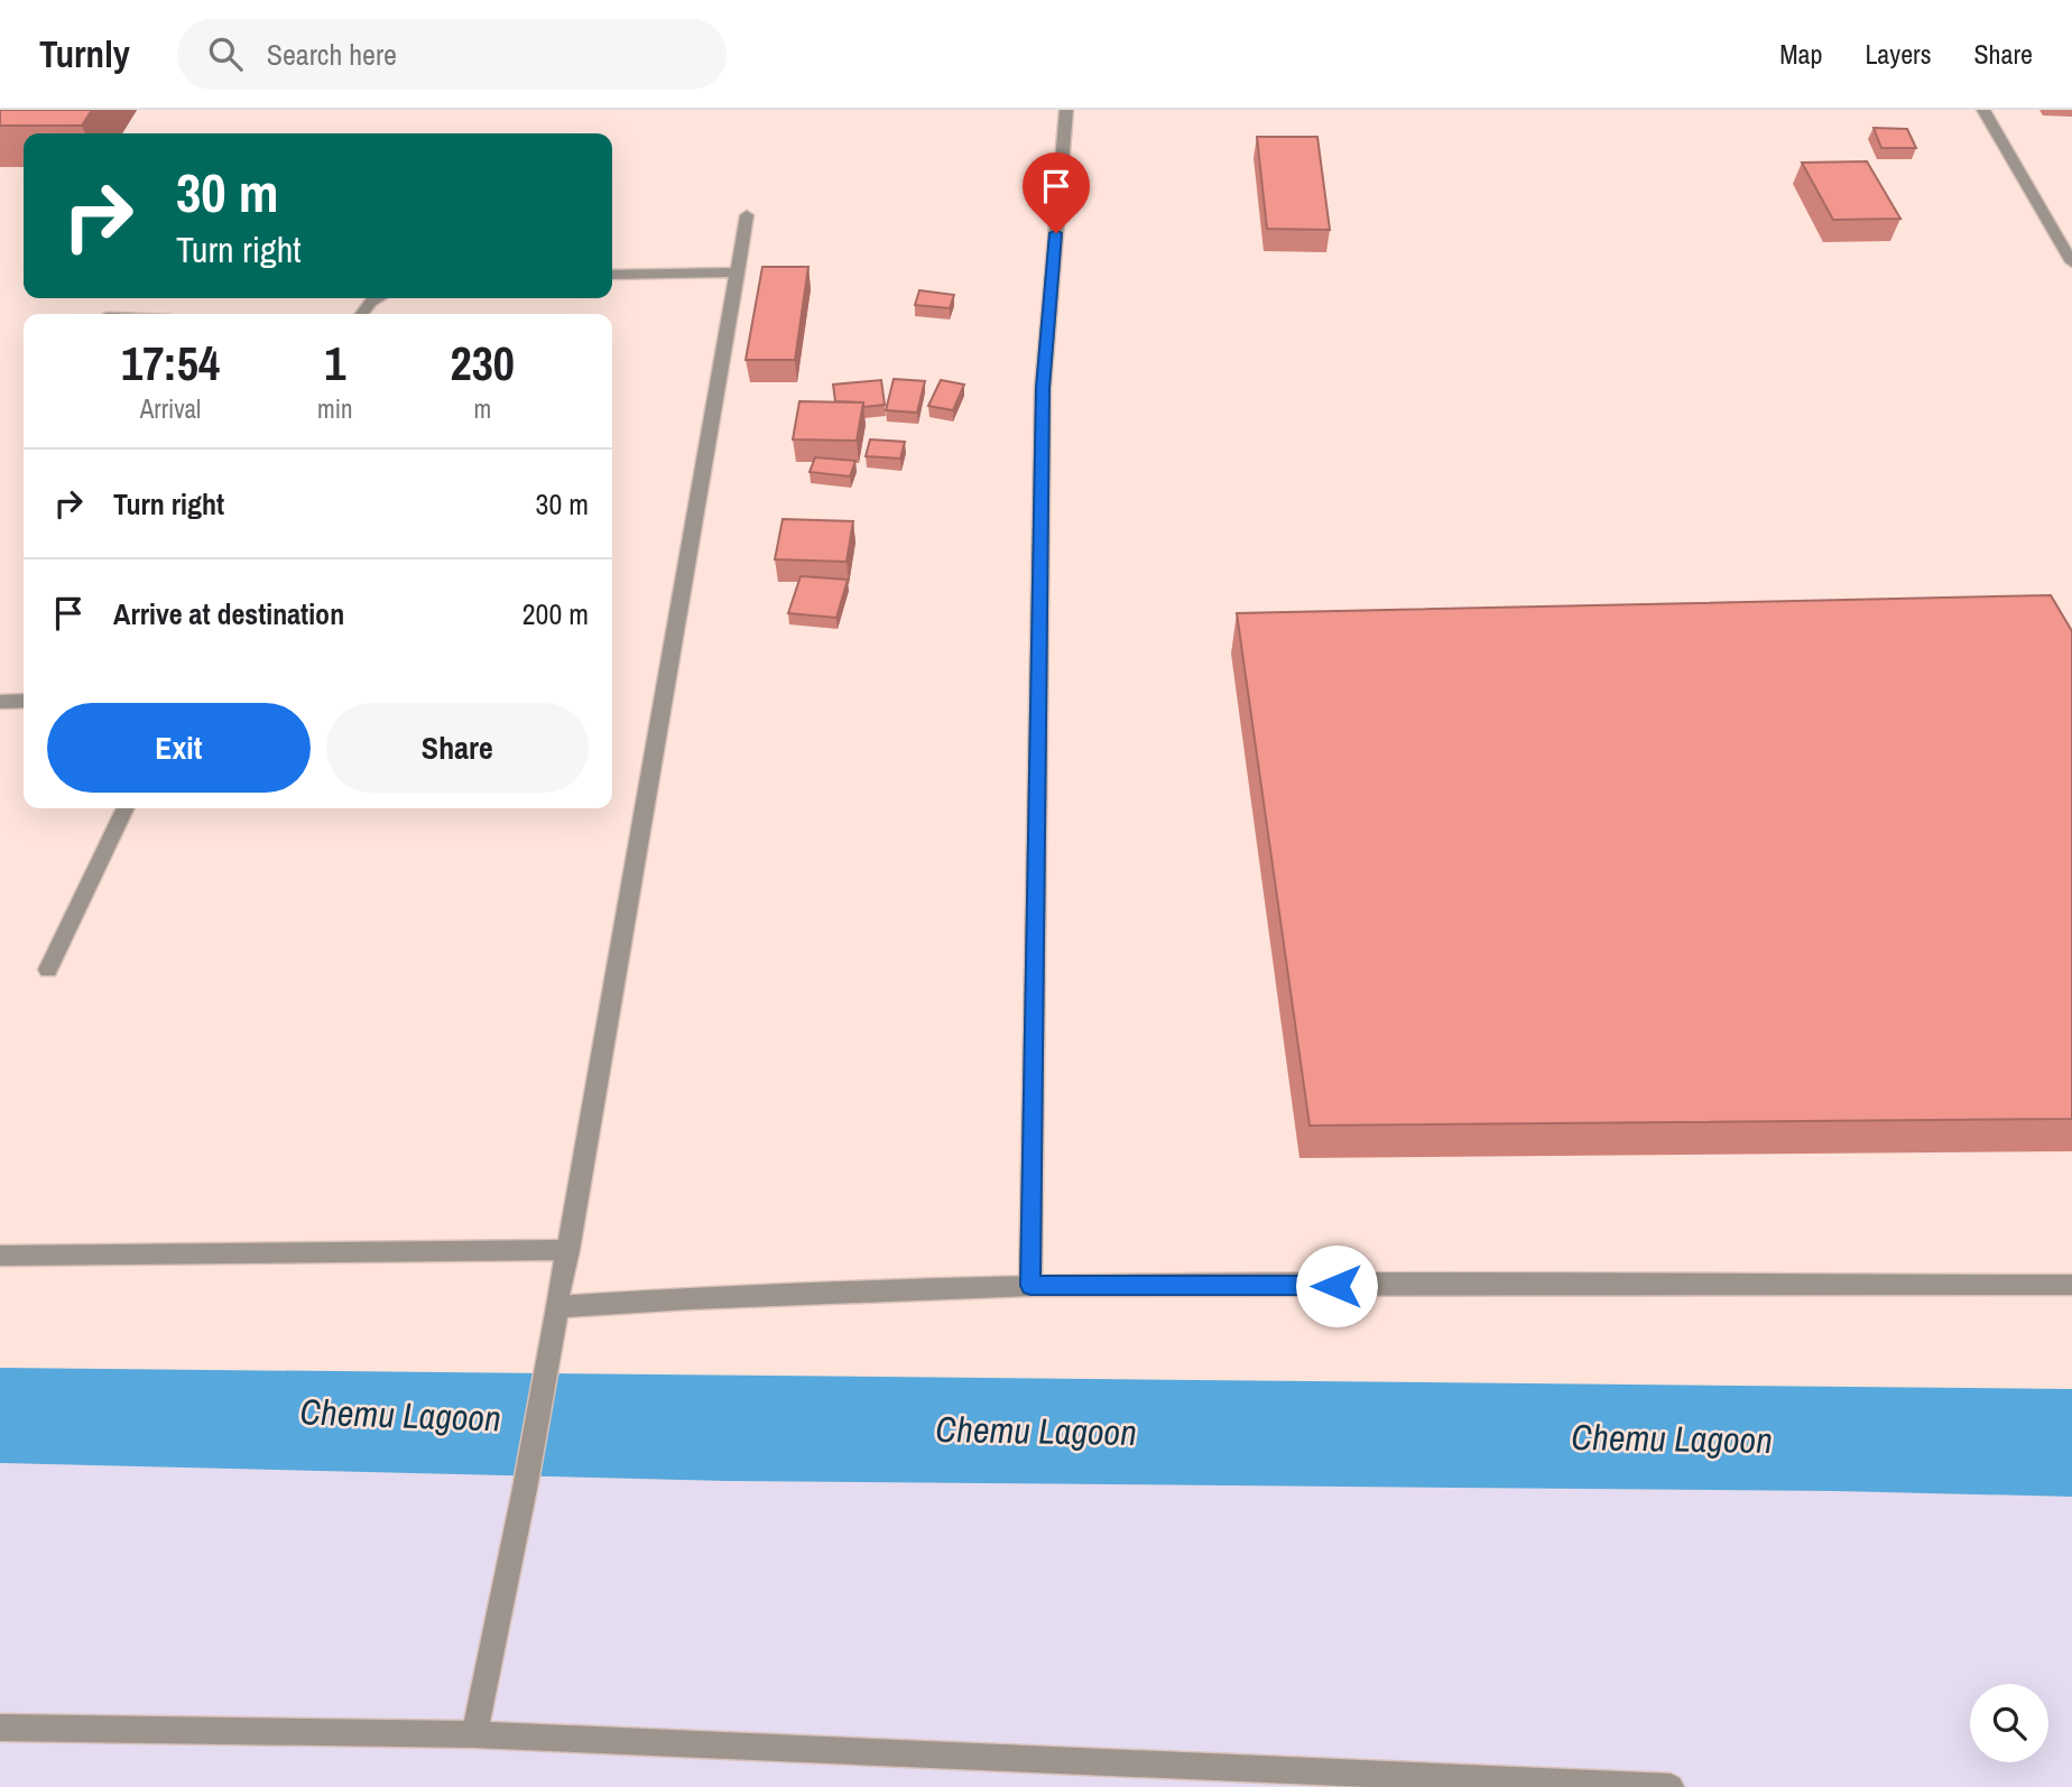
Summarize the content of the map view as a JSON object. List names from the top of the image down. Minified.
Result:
{"water":["Chemu Lagoon"],"page":{"header":"Turnly","search":"Search here","nav":["Map","Layers","Share"],"turn":["30 m","Turn right"],"eta":["17:54","Arrival","1","min","230","m"],"list":[{"name":"Turn right","value":"30 m"},{"name":"Arrive at destination","value":"200 m"}],"buttons":["Exit","Share"]}}
